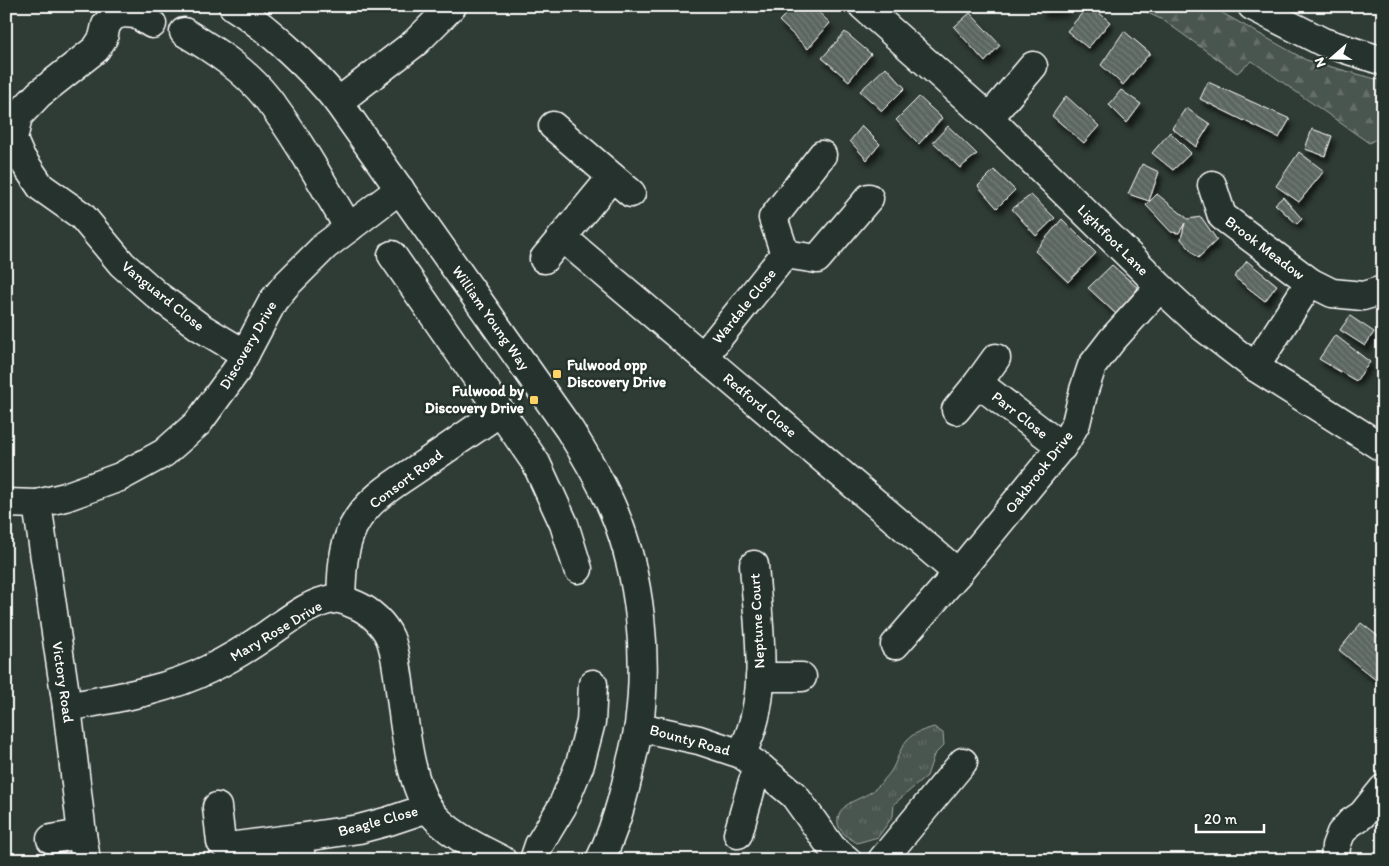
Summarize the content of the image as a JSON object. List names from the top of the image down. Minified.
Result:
{"streets":{"street":["Lightfoot Lane","Brook Meadow","Vanguard Close","Wardale Close","William Young Way","Discovery Drive","Redford Close","Parr Close","Oakbrook Drive","Consort Road","Neptune Court","Mary Rose Drive","Victory Road","Bounty Road","Beagle Close"]},"crossings":[["Lightfoot Lane","Brook Meadow"],["Lightfoot Lane","Oakbrook Drive"],["Vanguard Close","Discovery Drive"],["Wardale Close","Redford Close"],["William Young Way","Discovery Drive"],["William Young Way","Bounty Road"],["Discovery Drive","Victory Road"],["Redford Close","Oakbrook Drive"],["Parr Close","Oakbrook Drive"],["Consort Road","Mary Rose Drive"],["Neptune Court","Bounty Road"],["Mary Rose Drive","Victory Road"],["Mary Rose Drive","Beagle Close"]],"places":{"transit":["Fulwood opp Discovery Drive","Fulwood by Discovery Drive"]},"scale_bar":"20 m","north":"left"}
